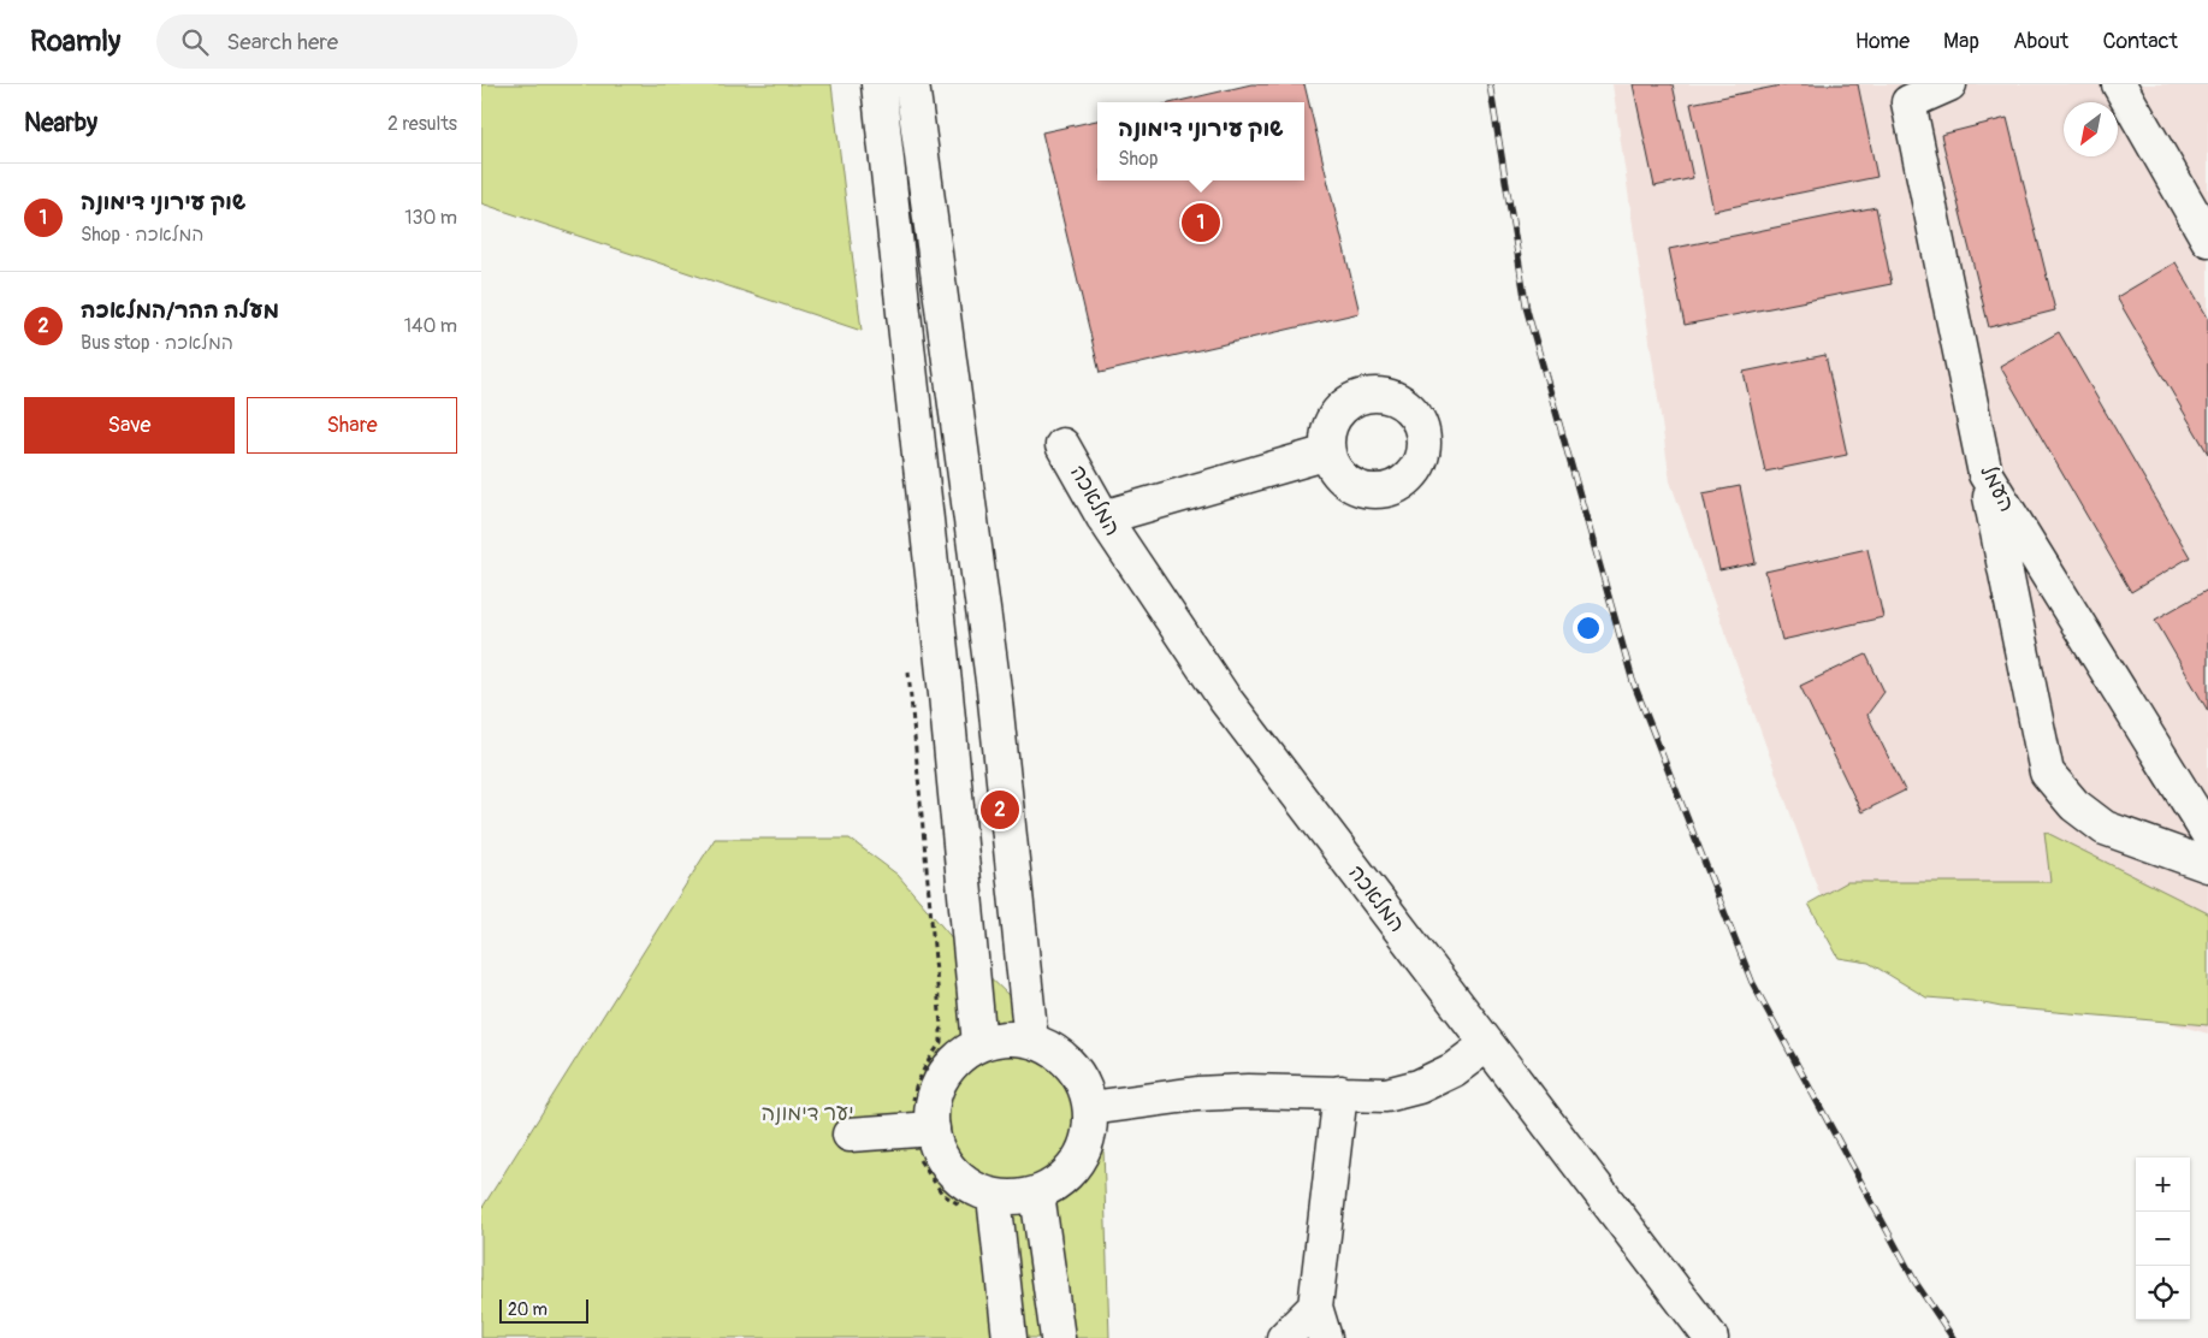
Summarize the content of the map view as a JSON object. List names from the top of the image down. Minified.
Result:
{"streets":{"street":["העמל","המלאכה"]},"parks":["יער דימונה"],"scale_bar":"20 m","north":"bottom left","page":{"header":"Roamly","search":"Search here","nav":["Home","Map","About","Contact"],"heading":["Nearby","2 results"],"popup":["שוק עירוני דימונה","Shop"],"list":[{"mark":"1","name":"שוק עירוני דימונה","note":"Shop · המלאכה","value":"130 m"},{"mark":"2","name":"מעלה ההר/המלאכה","note":"Bus stop · המלאכה","value":"140 m"}],"pins":["1","2"],"buttons":["Save","Share"],"map_buttons":["+","−"],"scale":"20 m"}}
